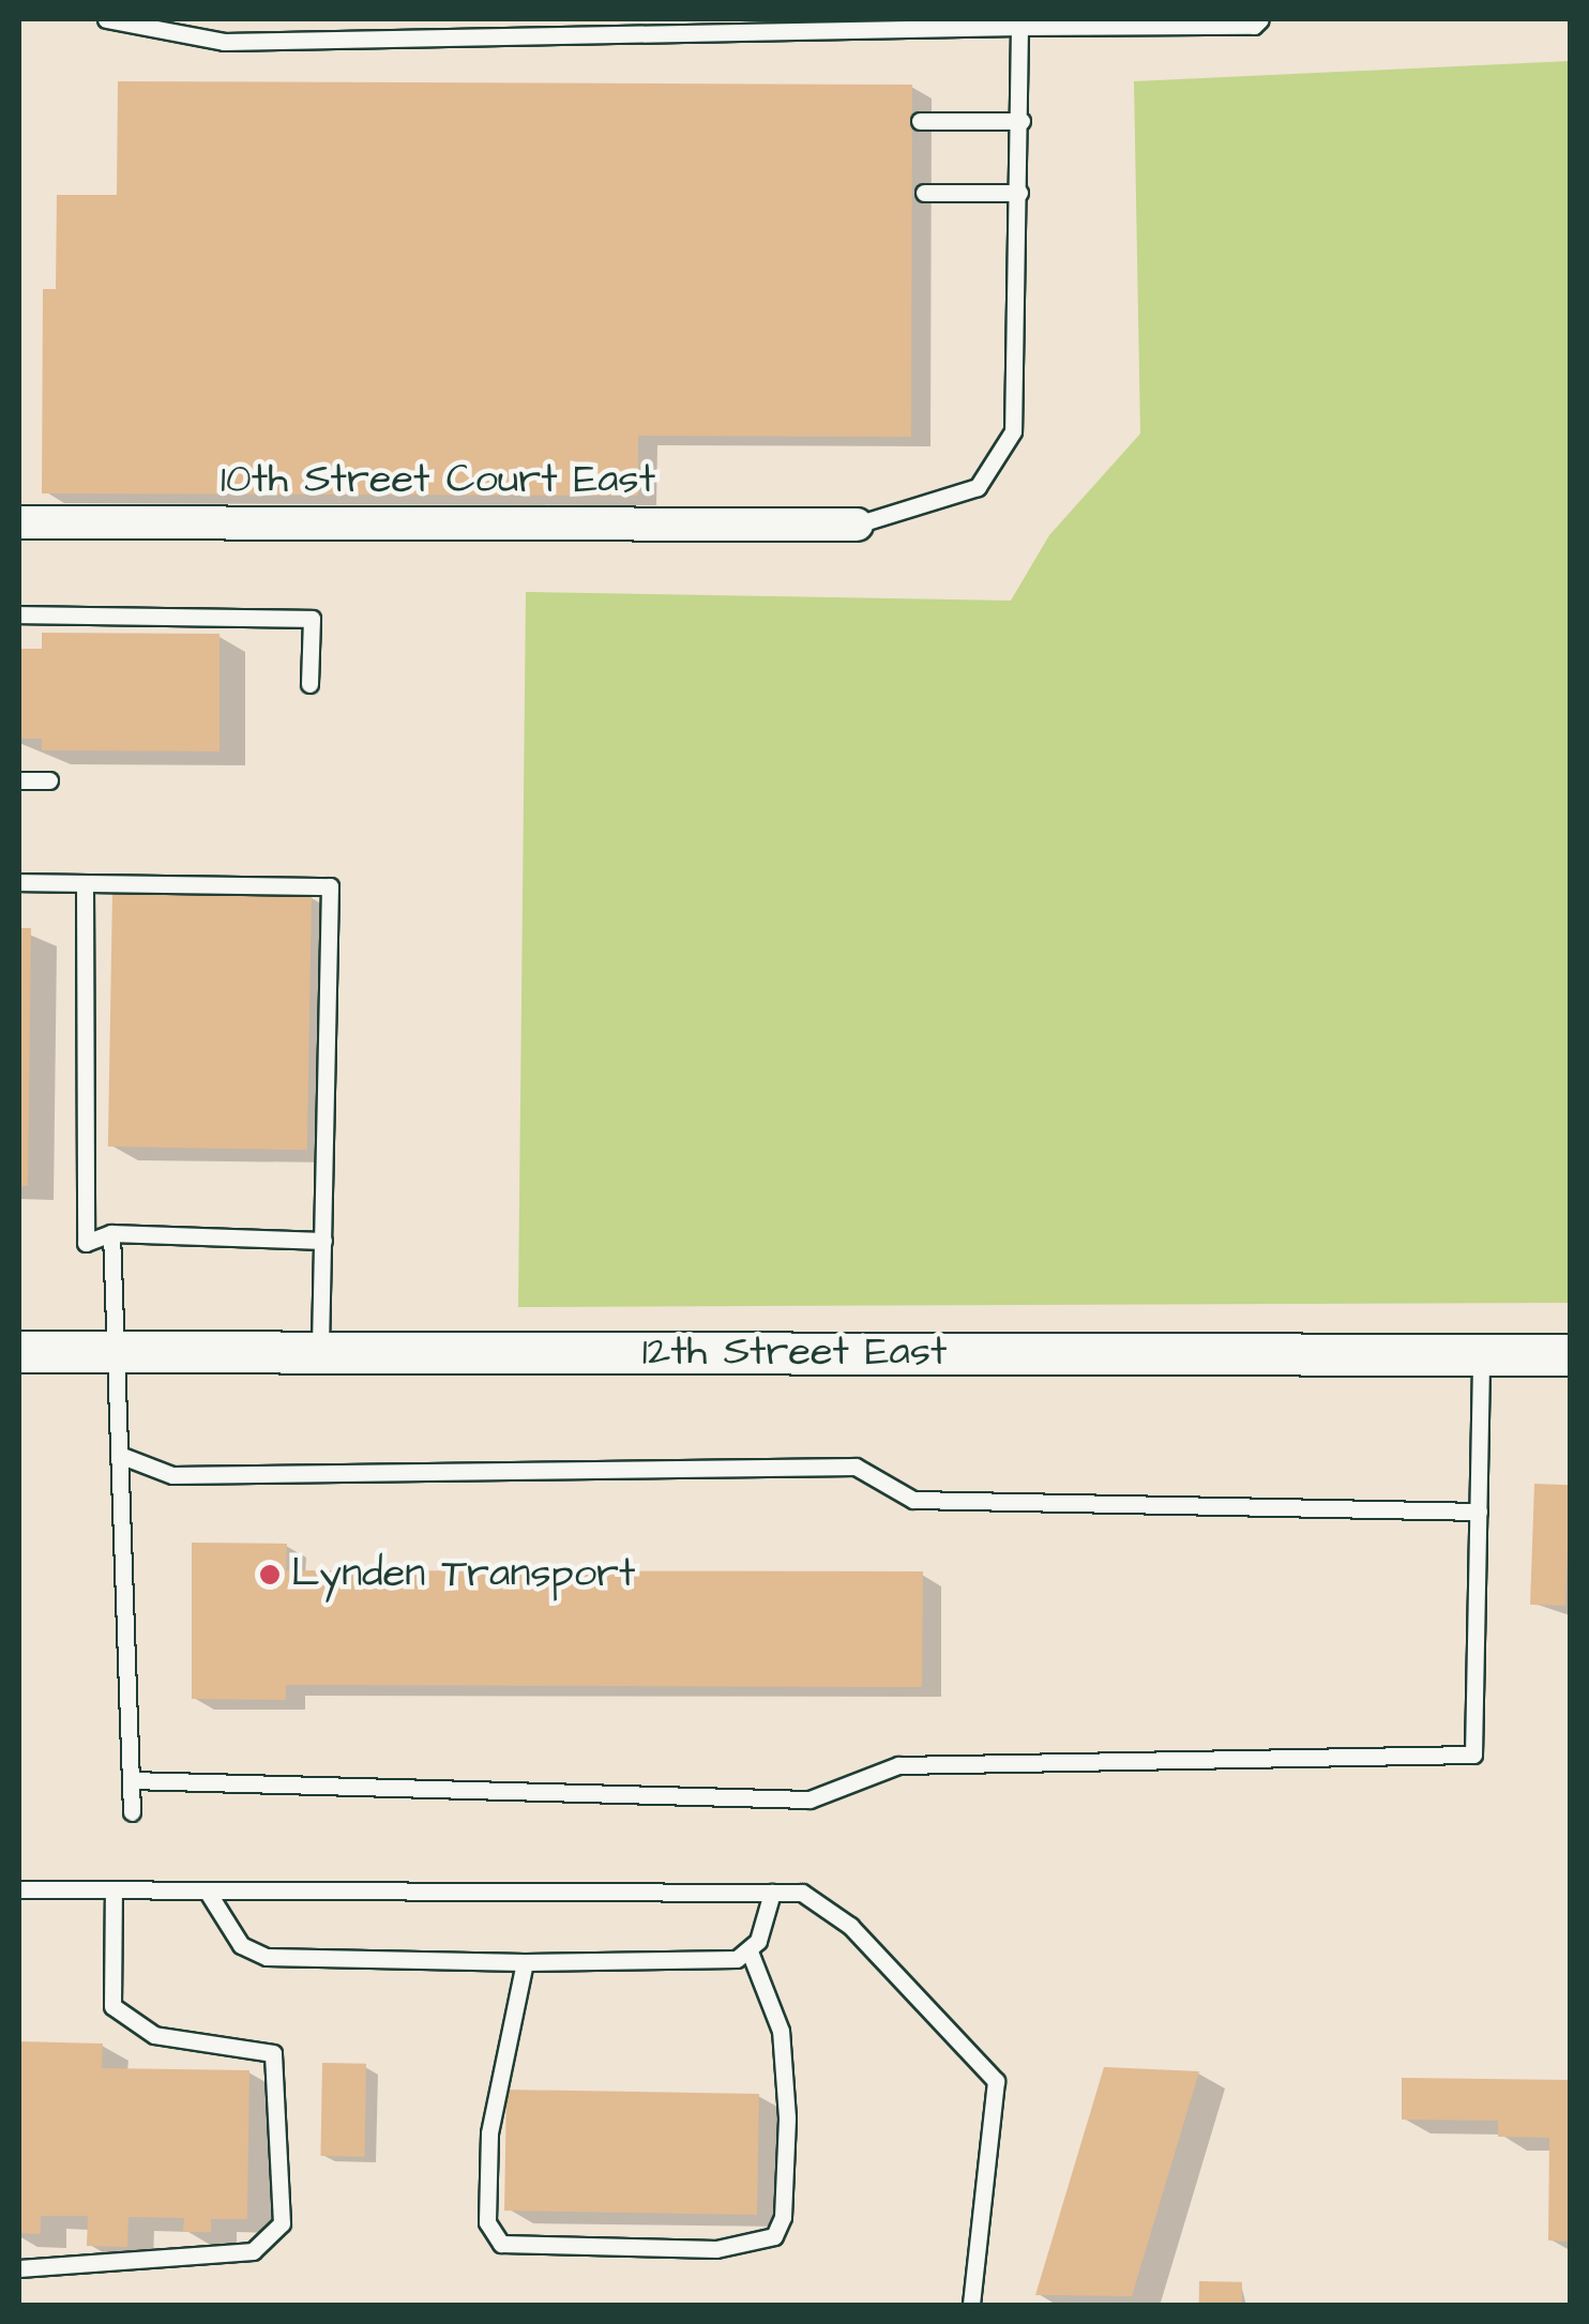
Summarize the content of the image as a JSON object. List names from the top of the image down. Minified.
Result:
{"streets":{"street":["10th Street Court East","12th Street East"]},"places":["Lynden Transport"]}
